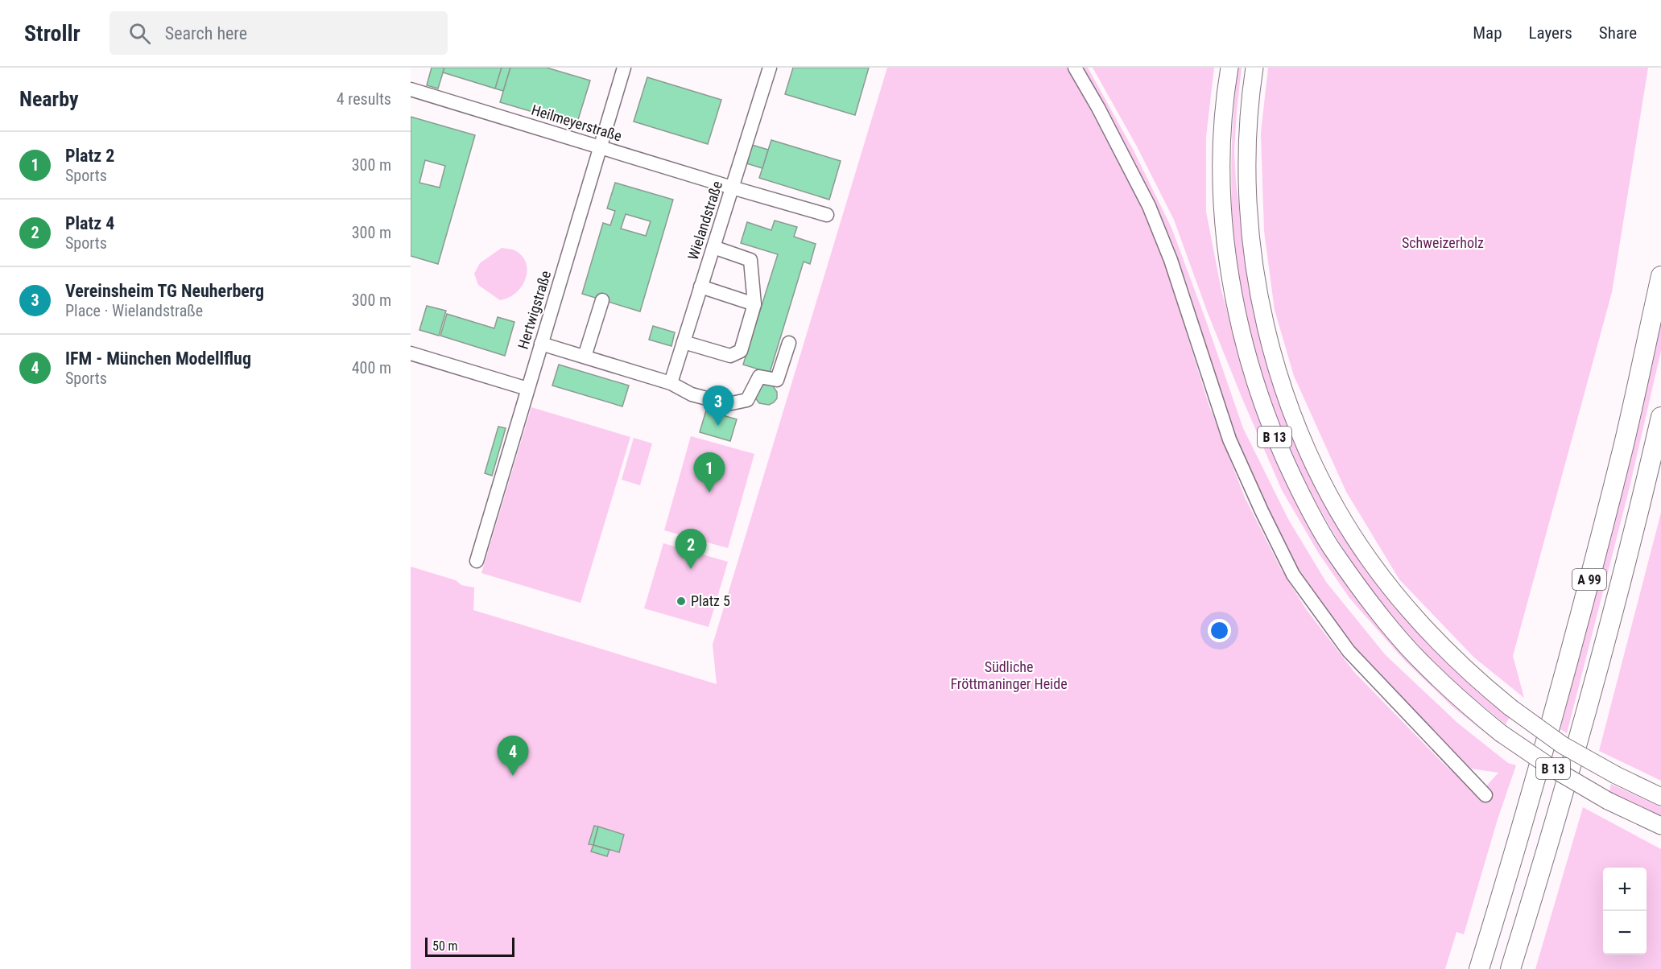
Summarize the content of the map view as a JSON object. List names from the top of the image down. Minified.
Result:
{"streets":{"highway":["A 99"],"main road":["B 13"],"street":["Heilmeyerstraße","Wielandstraße","Hertwigstraße"]},"crossings":[["Heilmeyerstraße","Wielandstraße"],["Heilmeyerstraße","Hertwigstraße"]],"parks":["Schweizerholz","Südliche Fröttmaninger Heide"],"places":["Platz 5"],"scale_bar":"50 m","page":{"header":"Strollr","search":"Search here","nav":["Map","Layers","Share"],"heading":["Nearby","4 results"],"list":[{"mark":"1","name":"Platz 2","note":"Sports","value":"300 m"},{"mark":"2","name":"Platz 4","note":"Sports","value":"300 m"},{"mark":"3","name":"Vereinsheim TG Neuherberg","note":"Place · Wielandstraße","value":"300 m"},{"mark":"4","name":"IFM - München Modellflug","note":"Sports","value":"400 m"}],"pins":["3","1","2","4"],"map_buttons":["+","−"],"scale":"50 m"}}
